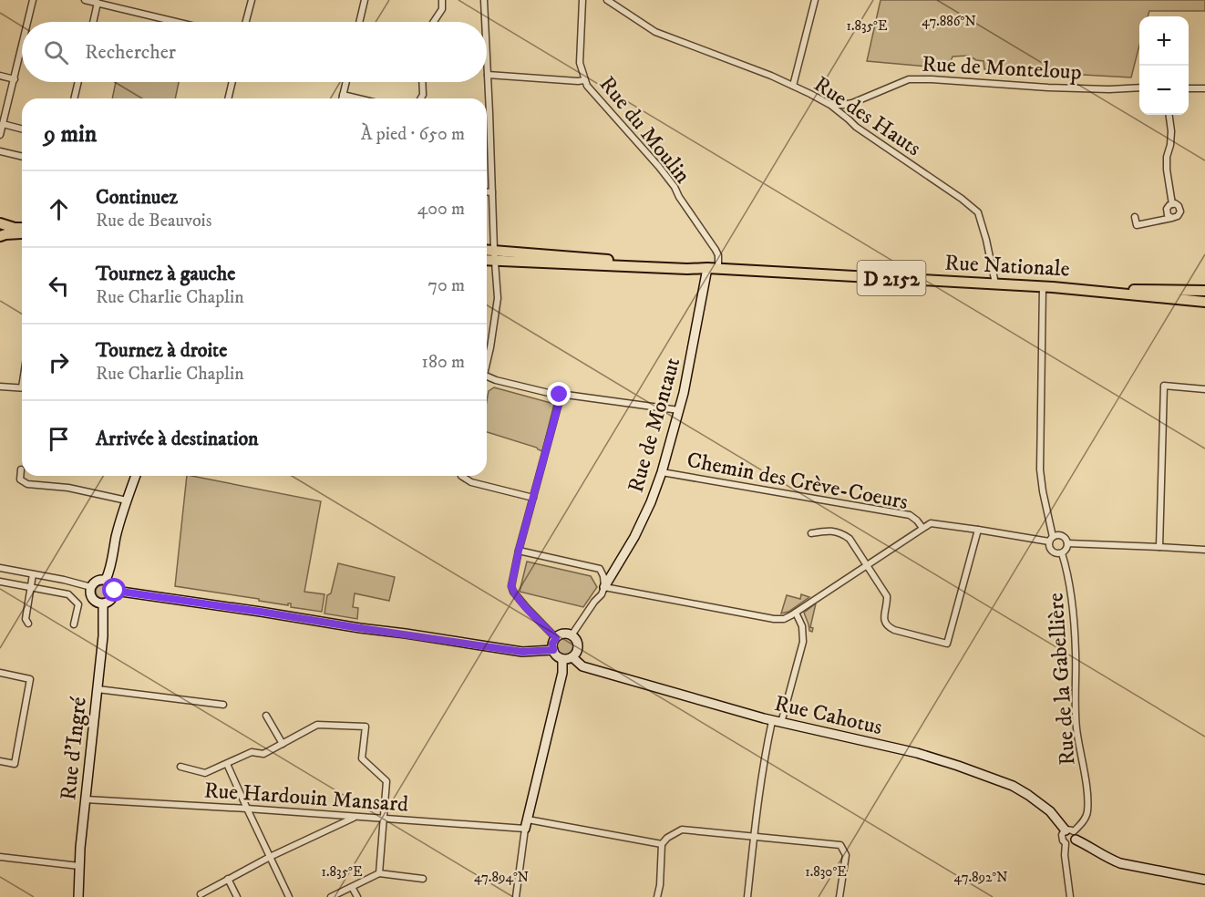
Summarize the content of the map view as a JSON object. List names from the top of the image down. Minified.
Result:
{"streets":{"main road":["Rue Nationale","D 2152"],"street":["Rue de Monteloup","Rue des Hauts","Rue du Moulin","Rue de Montaut","Chemin des Crève-Coeurs","Rue de la Gabellière","Rue Cahotus","Rue d'Ingré","Rue Hardouin Mansard"]},"crossings":[["Rue de Monteloup","Rue des Hauts"],["Rue des Hauts","Rue Nationale"],["Rue du Moulin","Rue Nationale"],["Rue Nationale","D 2152"],["Rue Nationale","Rue de Montaut"],["Rue de Montaut","Chemin des Crève-Coeurs"],["Rue de Montaut","Rue Cahotus"],["Rue de la Gabellière","Rue Cahotus"],["Rue d'Ingré","Rue Hardouin Mansard"]],"page":{"map_buttons":["+","−"],"search":"Rechercher","heading":["9 min","À pied · 650 m"],"list":[["Continuez","Rue de Beauvois","400 m"],["Tournez à gauche","Rue Charlie Chaplin","70 m"],["Tournez à droite","Rue Charlie Chaplin","180 m"],"Arrivée à destination"]},"coordinates":["47.886°N","1.835°E","1.830°E","47.894°N","47.892°N"]}
